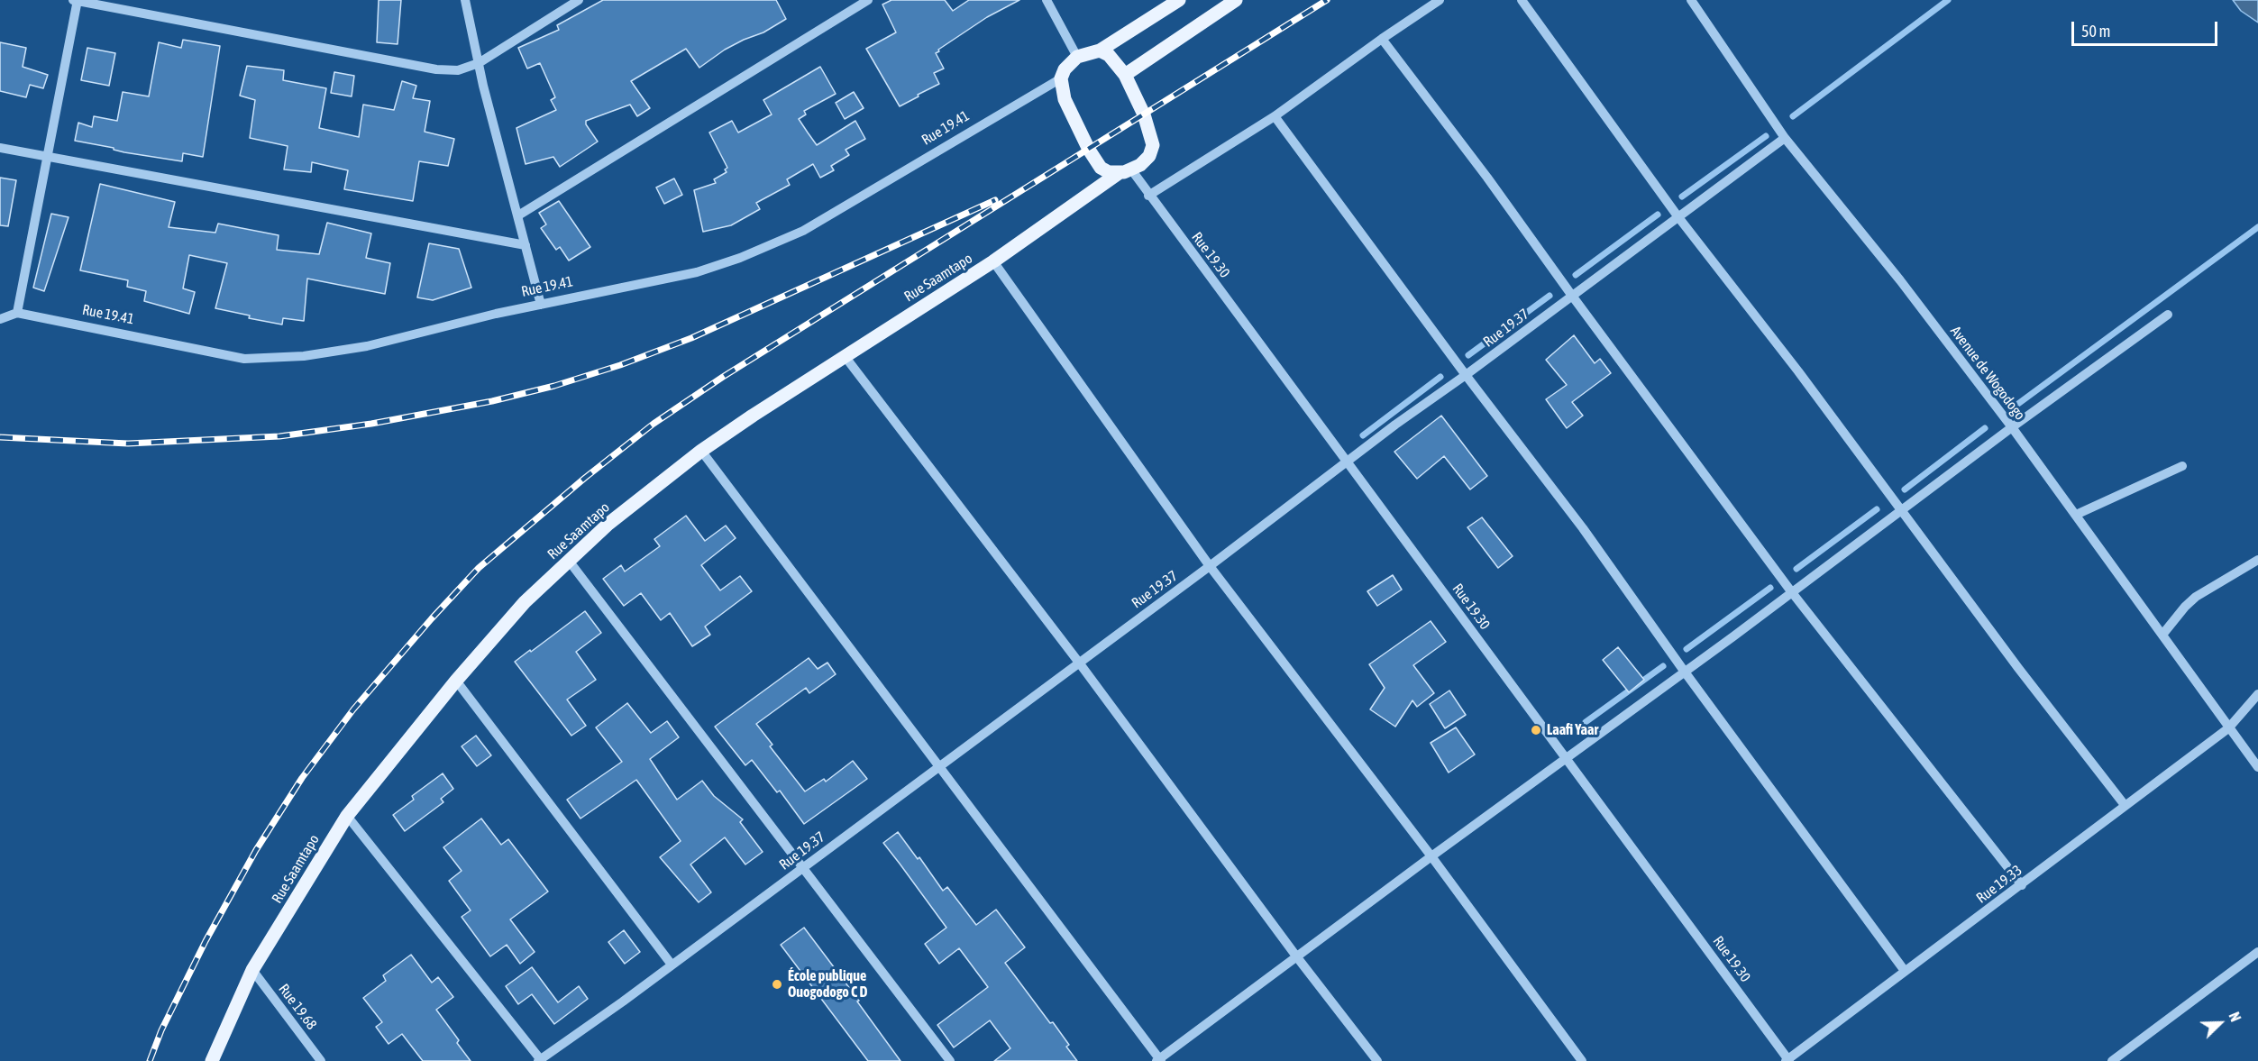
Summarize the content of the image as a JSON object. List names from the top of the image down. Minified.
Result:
{"streets":{"main road":["Rue Saamtapo"],"street":["Rue 19.41","Rue 19.30","Rue 19.37","Avenue de Wogodogo","Rue 19.33","Rue 19.68"]},"crossings":[["Rue 19.30","Rue Saamtapo"],["Rue 19.30","Rue 19.37"],["Rue 19.30","Rue 19.33"],["Rue Saamtapo","Rue 19.68"],["Rue 19.37","Avenue de Wogodogo"],["Avenue de Wogodogo","Rue 19.33"]],"places":["Laafi Yaar","École publique Ouogodogo C D"],"scale_bar":"50 m","north":"top right"}
